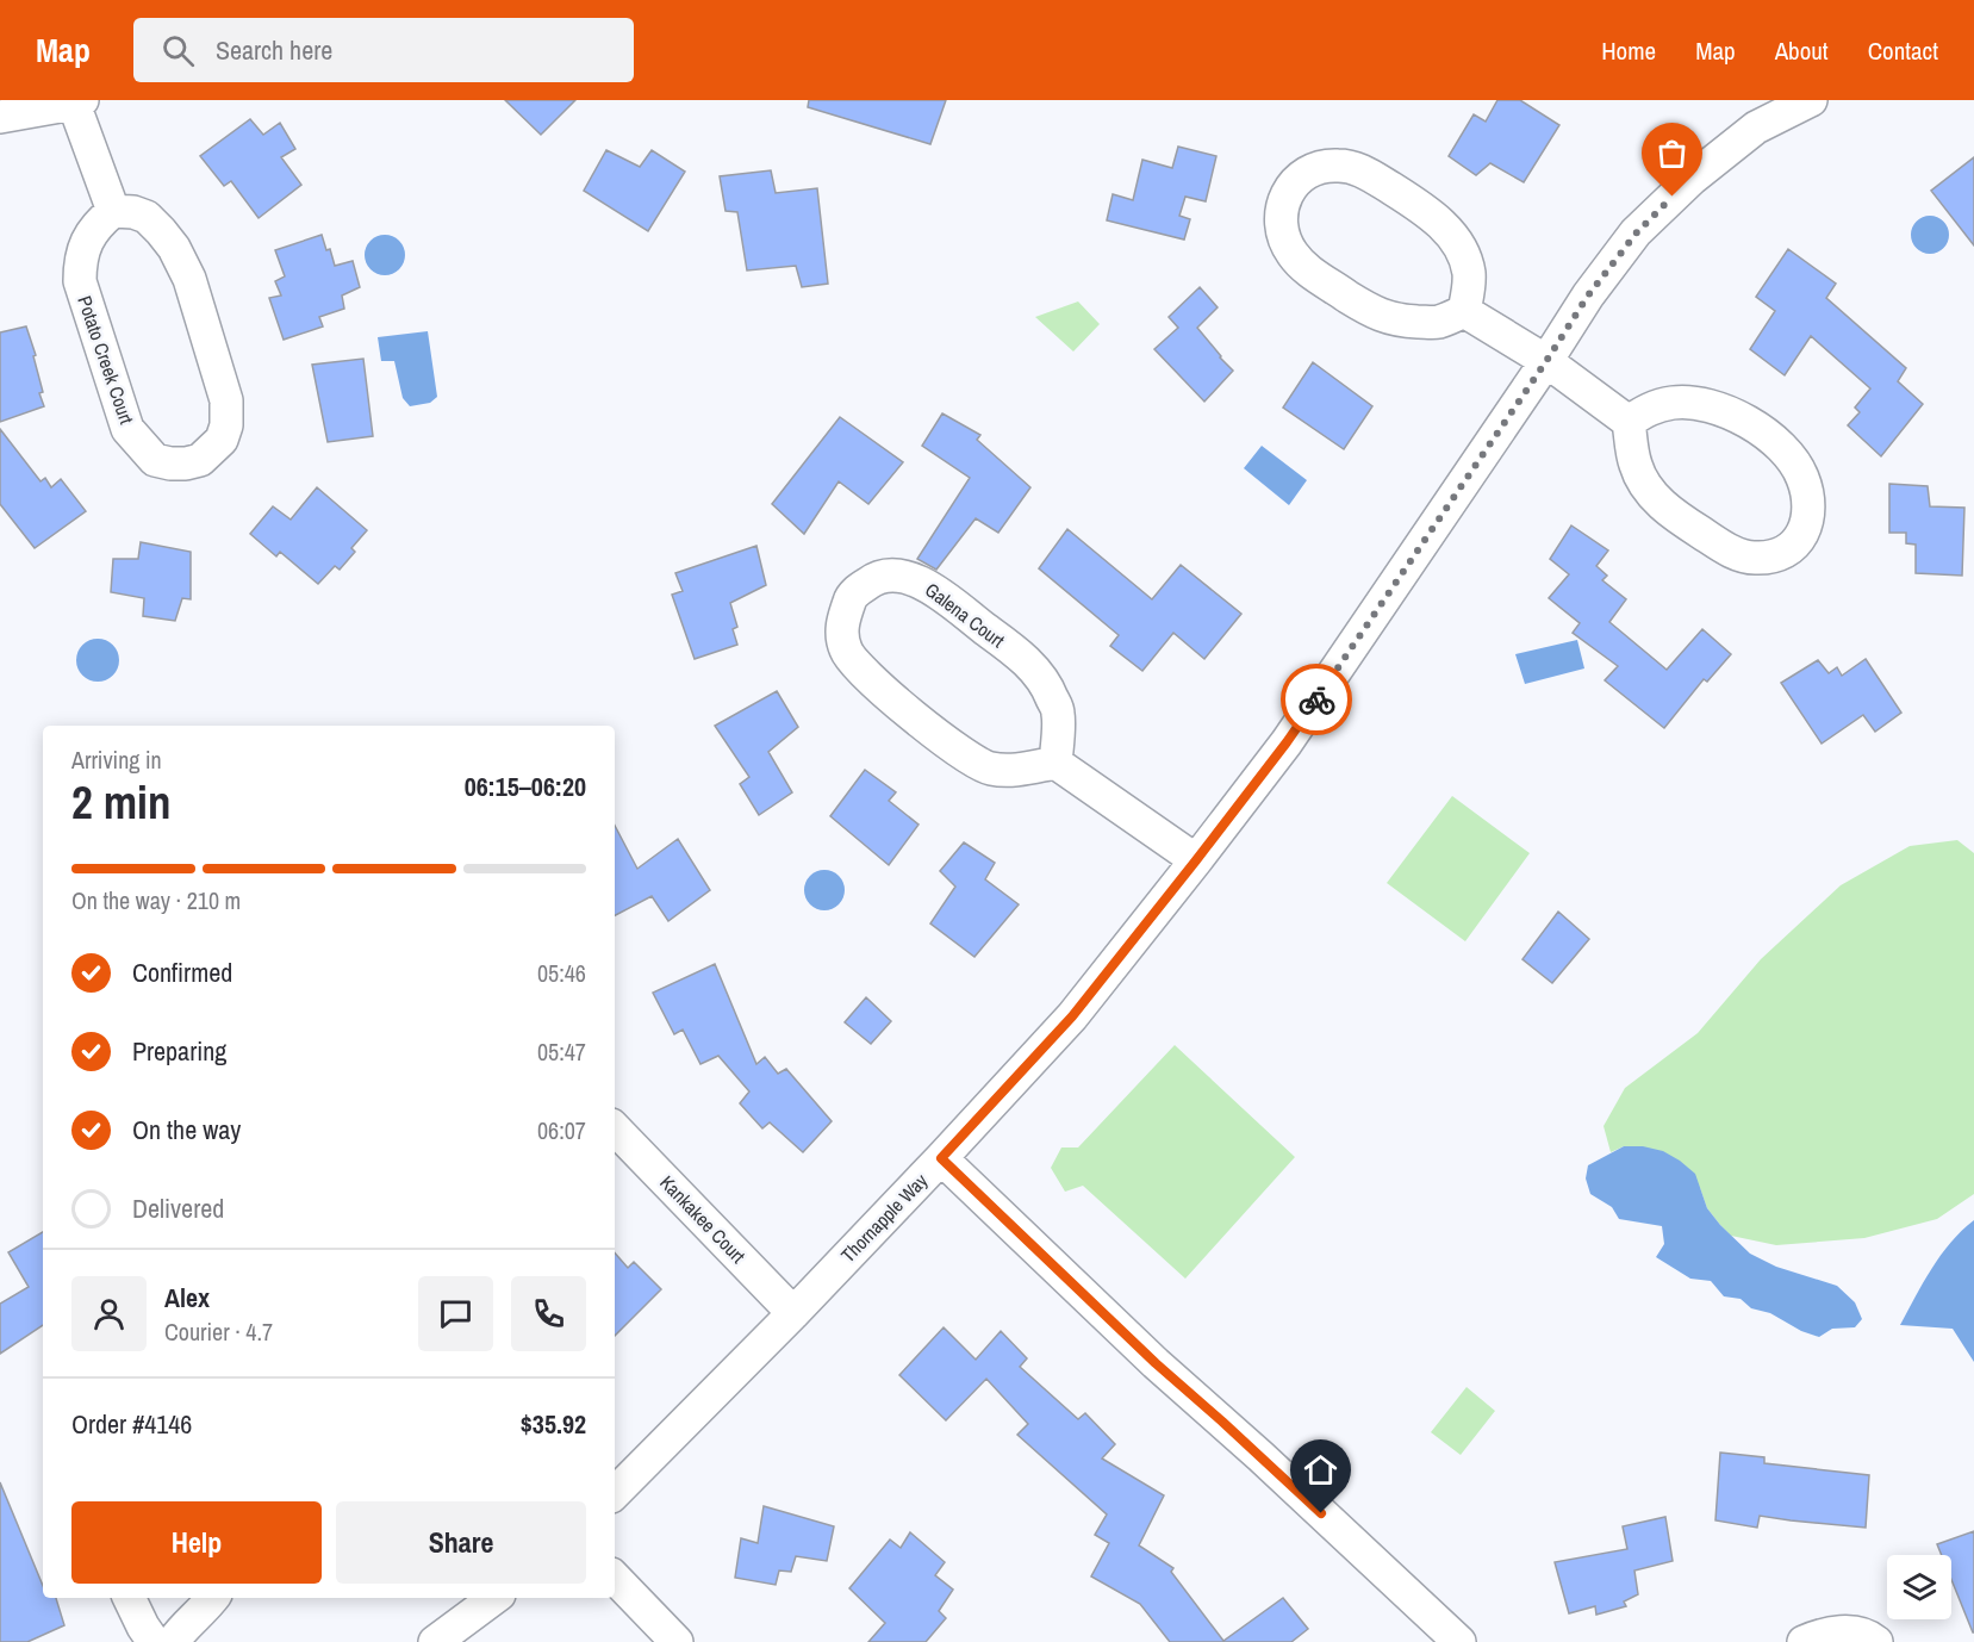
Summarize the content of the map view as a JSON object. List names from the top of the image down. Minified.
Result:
{"streets":{"street":["Potato Creek Court","Galena Court","Thornapple Way","Kankakee Court"]},"crossings":[["Thornapple Way","Kankakee Court"]],"page":{"header":"Map","search":"Search here","nav":["Home","Map","About","Contact"],"heading":["2 min","Arriving in","06:15–06:20"],"panel":["Alex","Courier · 4.7","Order #4146","$35.92"],"bar":"On the way · 210 m","list":[["Confirmed","05:46"],["Preparing","05:47"],["On the way","06:07"],"Delivered"],"buttons":["Help","Share"]}}
